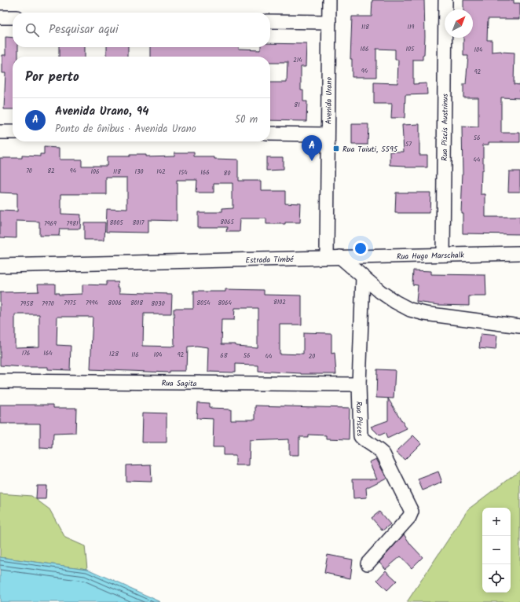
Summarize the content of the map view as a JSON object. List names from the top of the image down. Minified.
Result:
{"streets":{"street":["Avenida Urano","Rua Piscis Austrinus","Rua Hugo Marschalk","Estrada Timbé","Rua Sagita","Rua Pisces"]},"crossings":[["Avenida Urano","Estrada Timbé"],["Rua Piscis Austrinus","Rua Hugo Marschalk"],["Rua Hugo Marschalk","Estrada Timbé"],["Rua Sagita","Rua Pisces"]],"places":{"transit":["Rua Tuiuti, 5595"]},"house_numbers":["118","119","106","105","104","214","94","92","81","56","57","44","70","82","94","106","118","130","142","154","166","80","8065","8005","8017","7969","7981","8102","7975","7994","8006","8018","8054","8064","7958","7970","8030","176","164","128","116","104","92","68","56","44","20"],"north":"top right","page":{"search":"Pesquisar aqui","heading":"Por perto","list":[{"mark":"A","name":"Avenida Urano, 94","note":"Ponto de ônibus · Avenida Urano","value":"50 m"}],"pins":"A","map_buttons":["+","−"]}}
